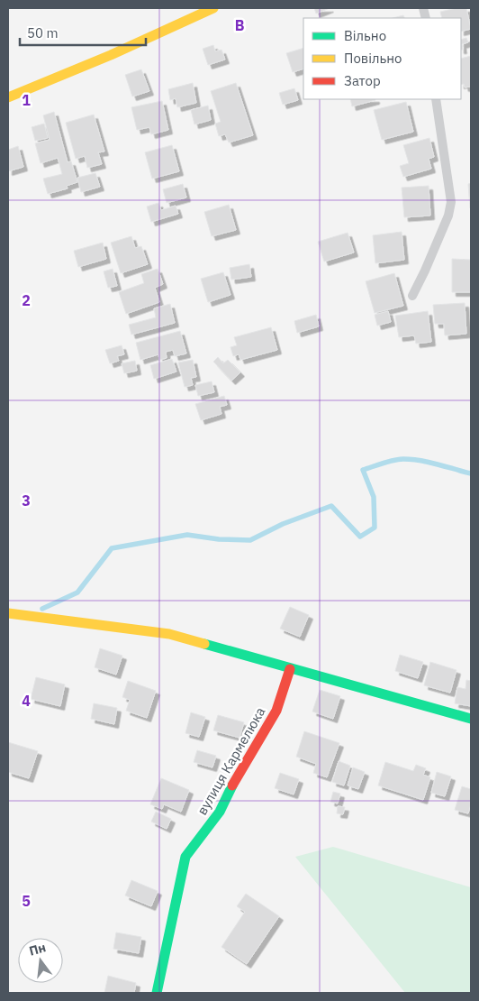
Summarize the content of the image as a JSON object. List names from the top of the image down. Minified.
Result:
{"streets":{"street":["вулиця Кармелюка"]},"legend":["Вільно","Повільно","Затор"],"scale_bar":"50 m","north":"top","grid":{"columns":["B"],"rows":["1","2","3","4","5"]}}
